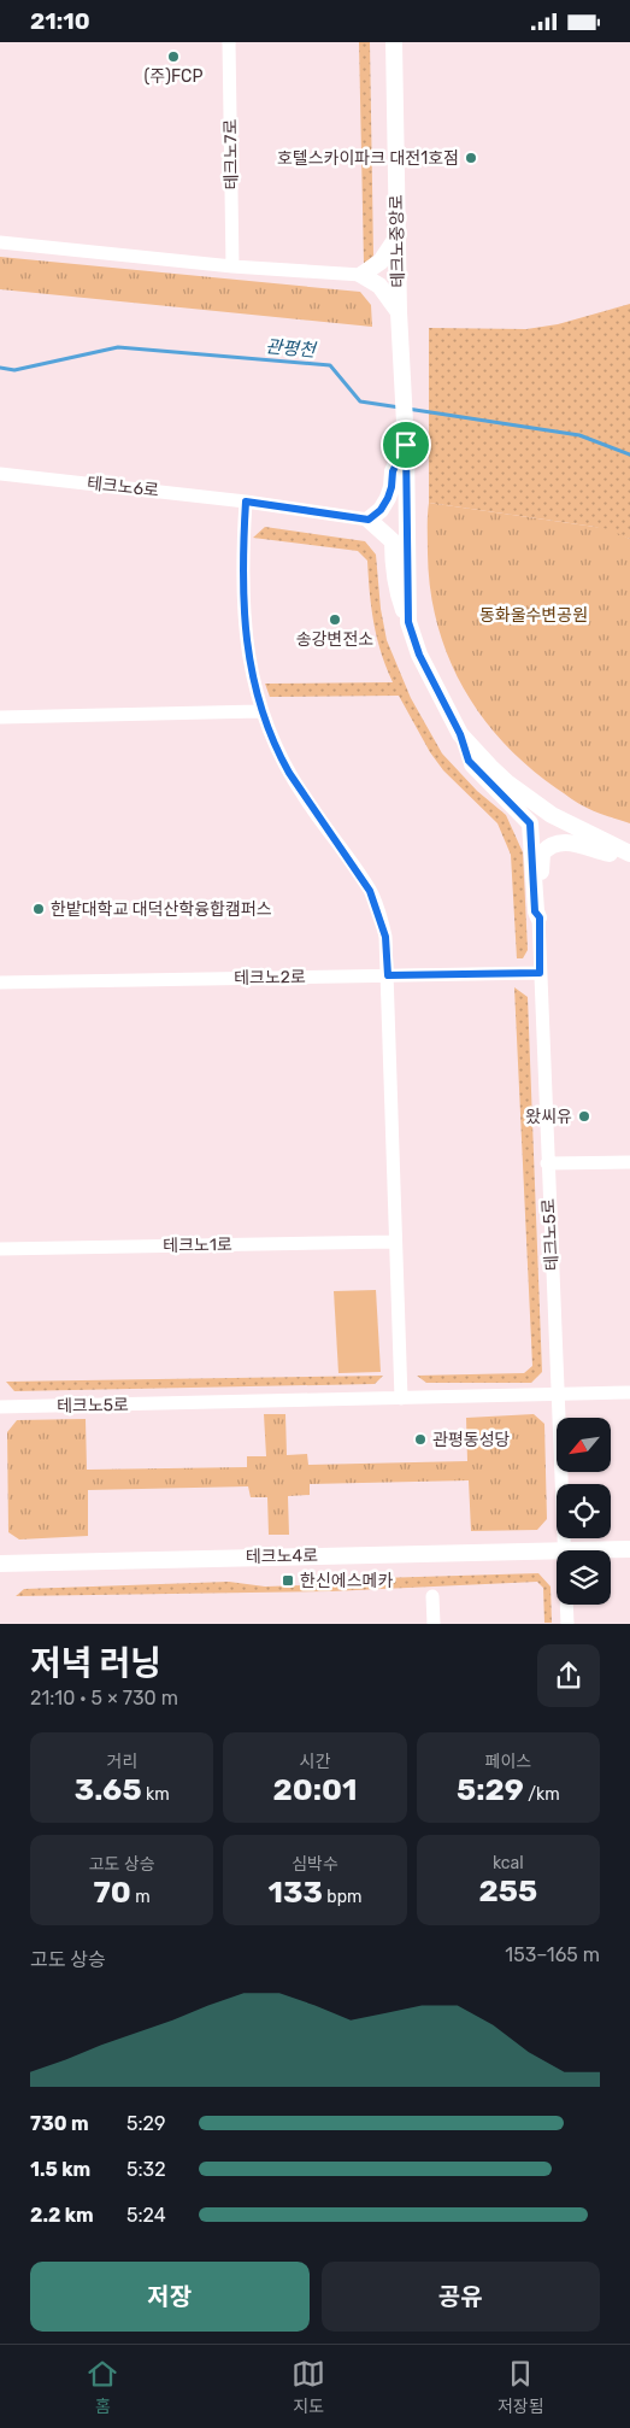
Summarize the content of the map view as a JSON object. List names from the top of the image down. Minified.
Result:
{"streets":{"main road":["테크노중앙로","테크노4로"],"street":["테크노7로","테크노6로","테크노2로","테크노5로","테크노1로"]},"crossings":[["테크노2로","테크노5로"]],"water":["관평천"],"parks":["동화울수변공원"],"places":{"other":["(주)FCP","호텔스카이파크 대전1호점","송강변전소","한밭대학교 대덕산학융합캠퍼스","왔씨유","관평동성당"],"transit":["한신에스메카"]},"north":"bottom left","page":{"status":"21:10","heading":["저녁 러닝","21:10 · 5 × 730 m"],"stats":[["거리","3.65 km"],["시간","20:01"],["페이스","5:29 /km"],["고도 상승","70 m"],["심박수","133 bpm"],["kcal","255"]],"chart":["고도 상승","153–165 m"],"list":[{"name":"730 m","note":"5:29"},{"name":"1.5 km","note":"5:32"},{"name":"2.2 km","note":"5:24"}],"buttons":["저장","공유"],"tabs":["홈","지도","저장됨"]}}
